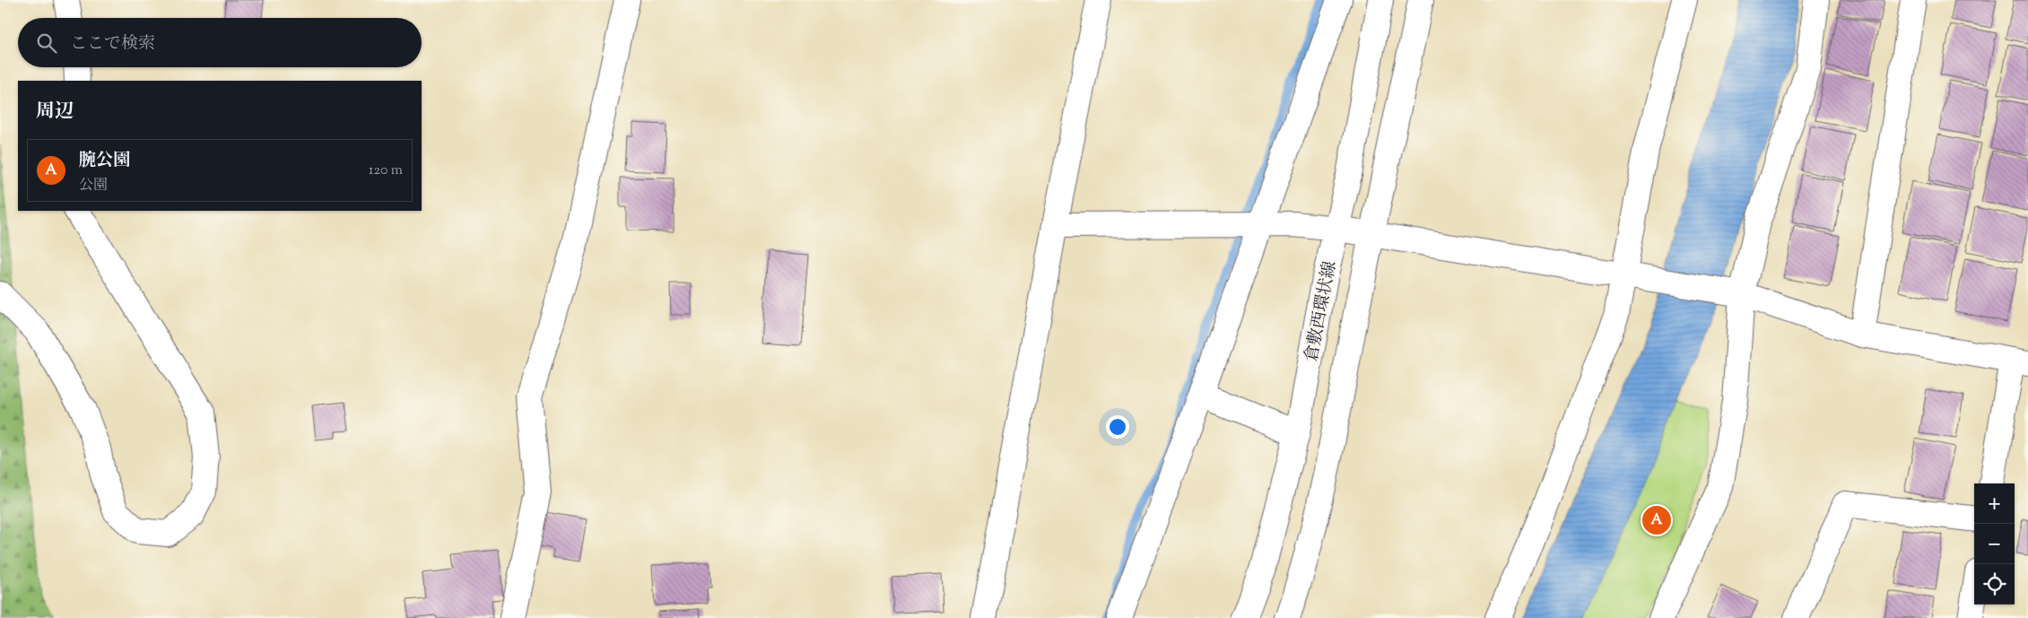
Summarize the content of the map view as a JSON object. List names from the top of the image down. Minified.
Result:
{"streets":{"street":["倉敷西環状線"]},"page":{"search":"ここで検索","heading":"周辺","list":[{"mark":"A","name":"腕公園","note":"公園","value":"120 m"}],"map_buttons":["+","−"],"pins":"A"}}
